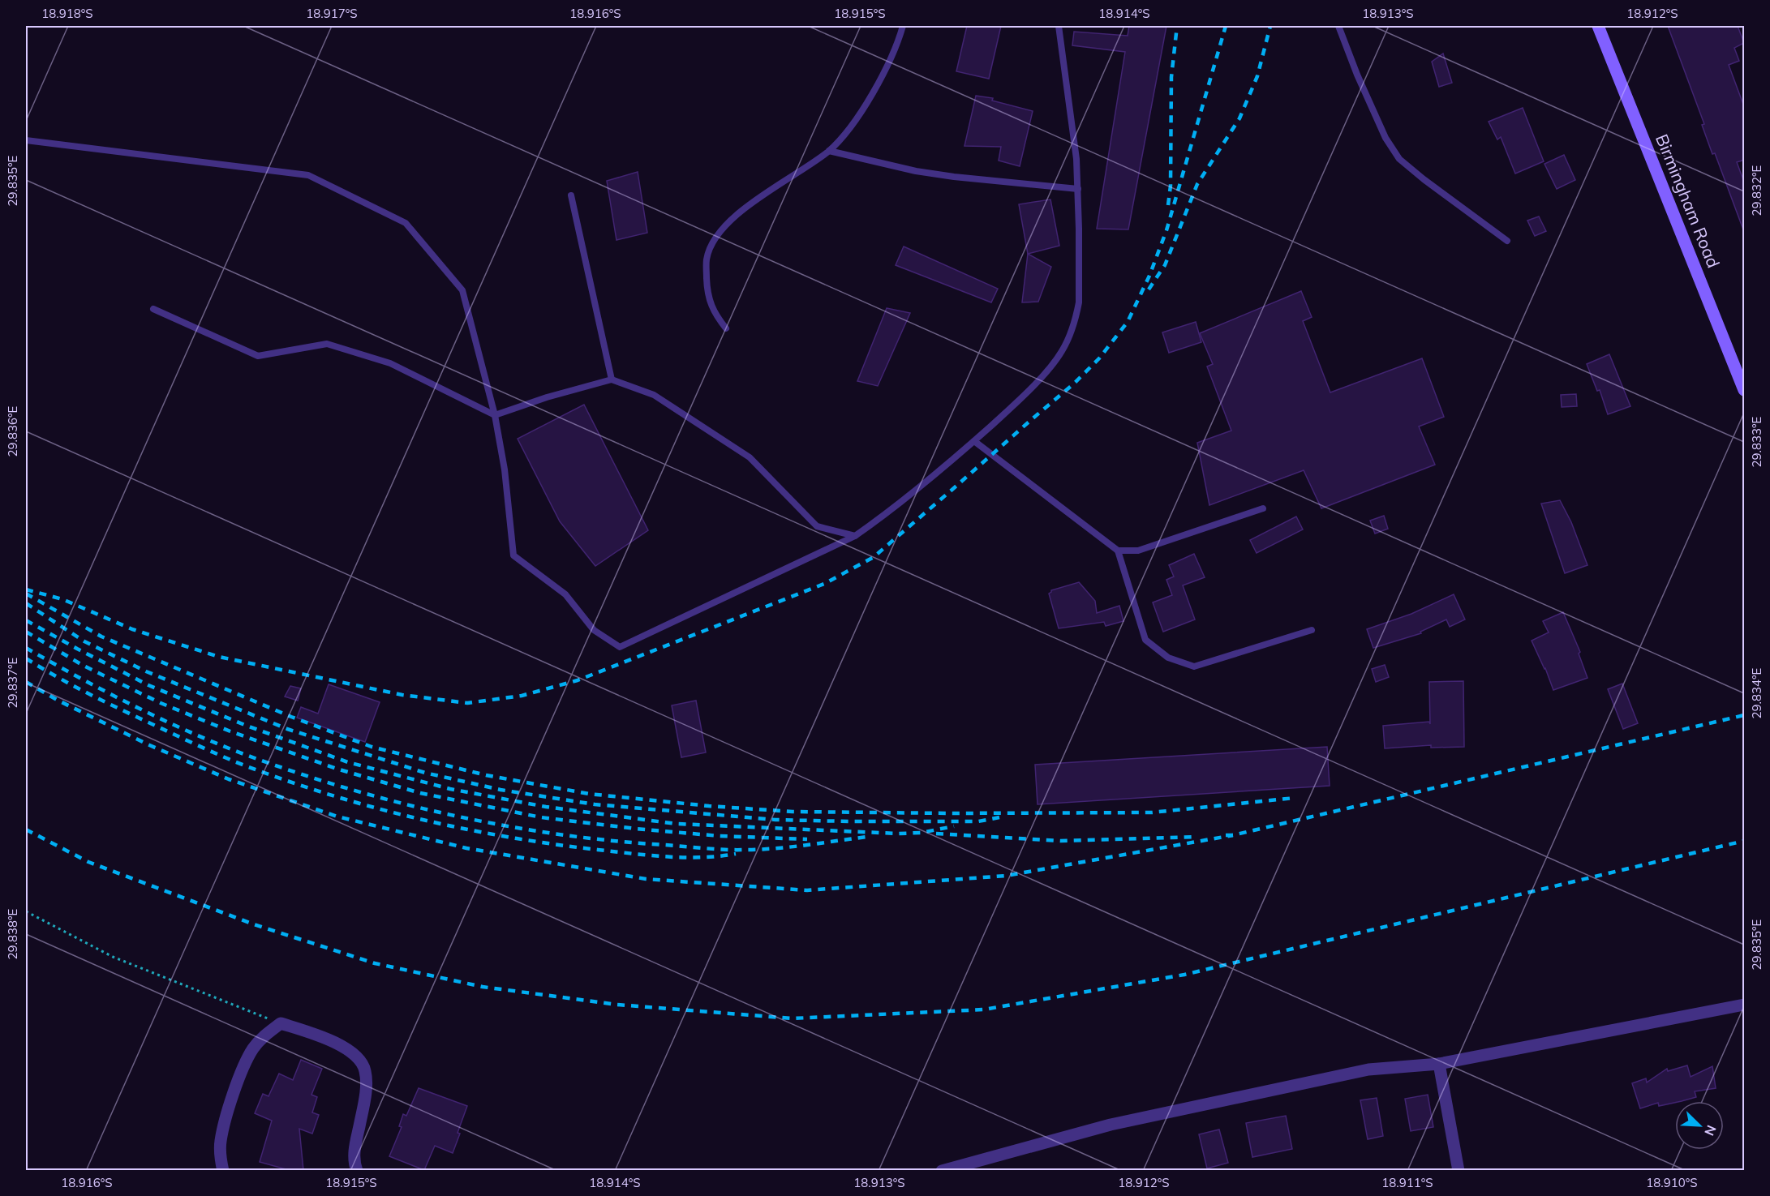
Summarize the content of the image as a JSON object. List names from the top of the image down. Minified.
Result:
{"streets":{"street":["Birmingham Road"]},"north":"bottom right","coordinates":["18.918°S","18.917°S","18.916°S","18.915°S","18.914°S","18.913°S","18.912°S","29.835°E","29.832°E","29.836°E","29.833°E","29.837°E","29.834°E","29.838°E","18.911°S","18.910°S"]}
